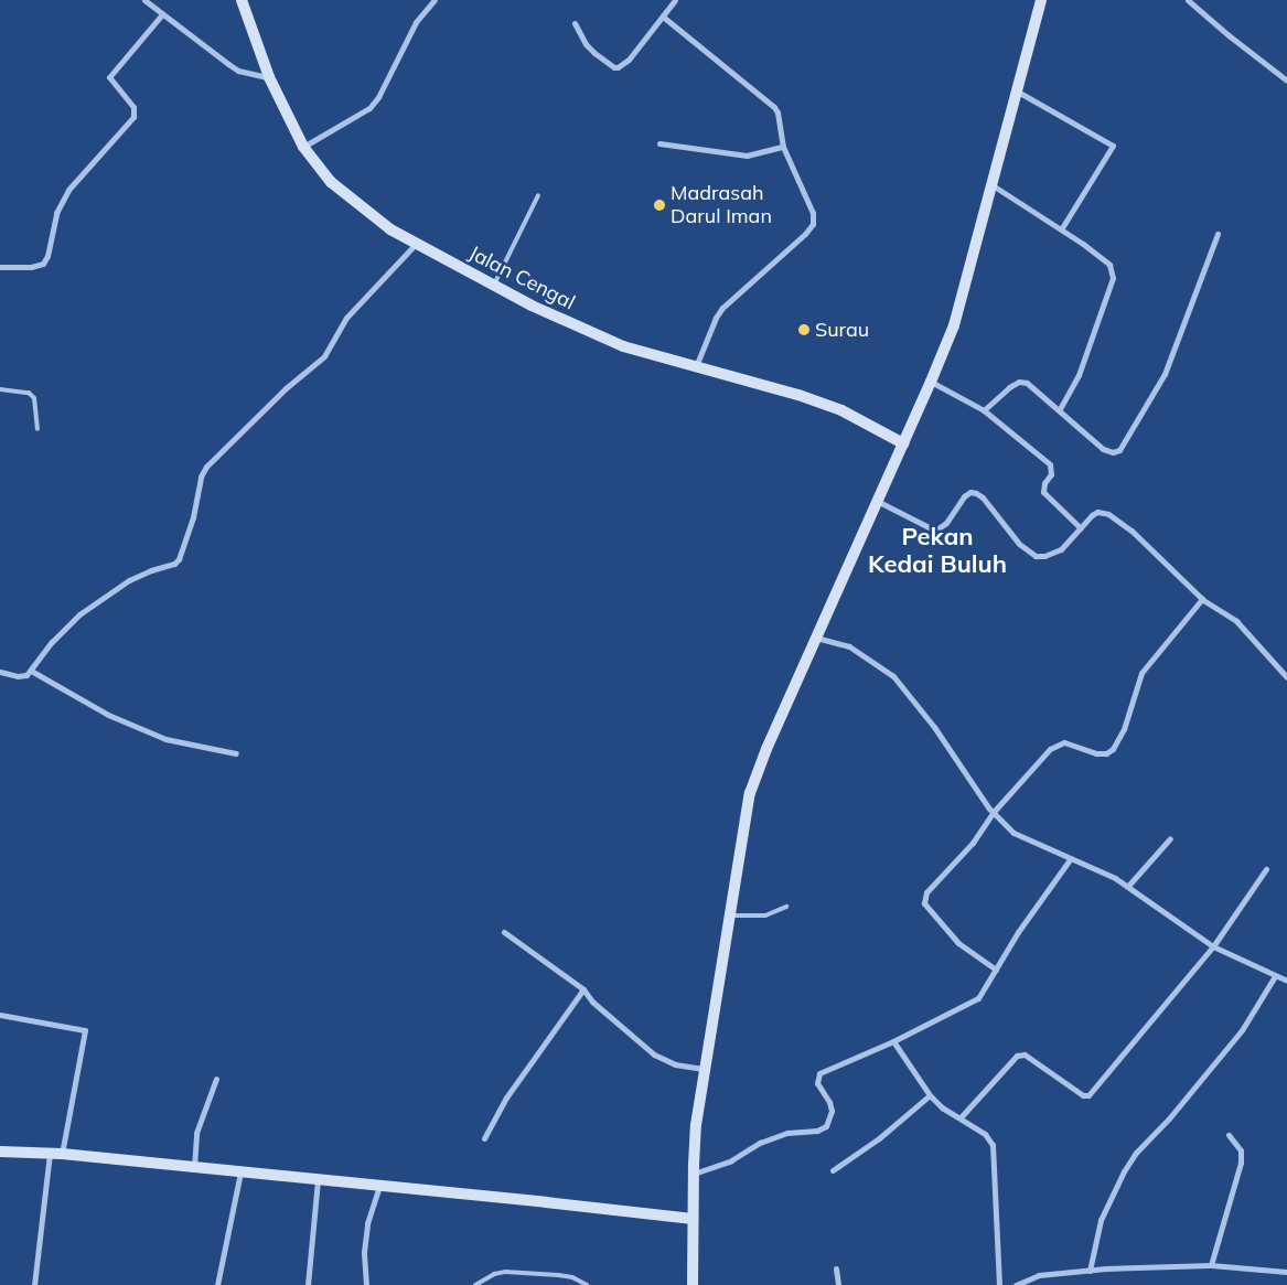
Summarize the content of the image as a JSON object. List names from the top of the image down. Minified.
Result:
{"streets":{"street":["Jalan Cengal"]},"districts":["Pekan Kedai Buluh"],"places":["Madrasah Darul Iman","Surau"]}
